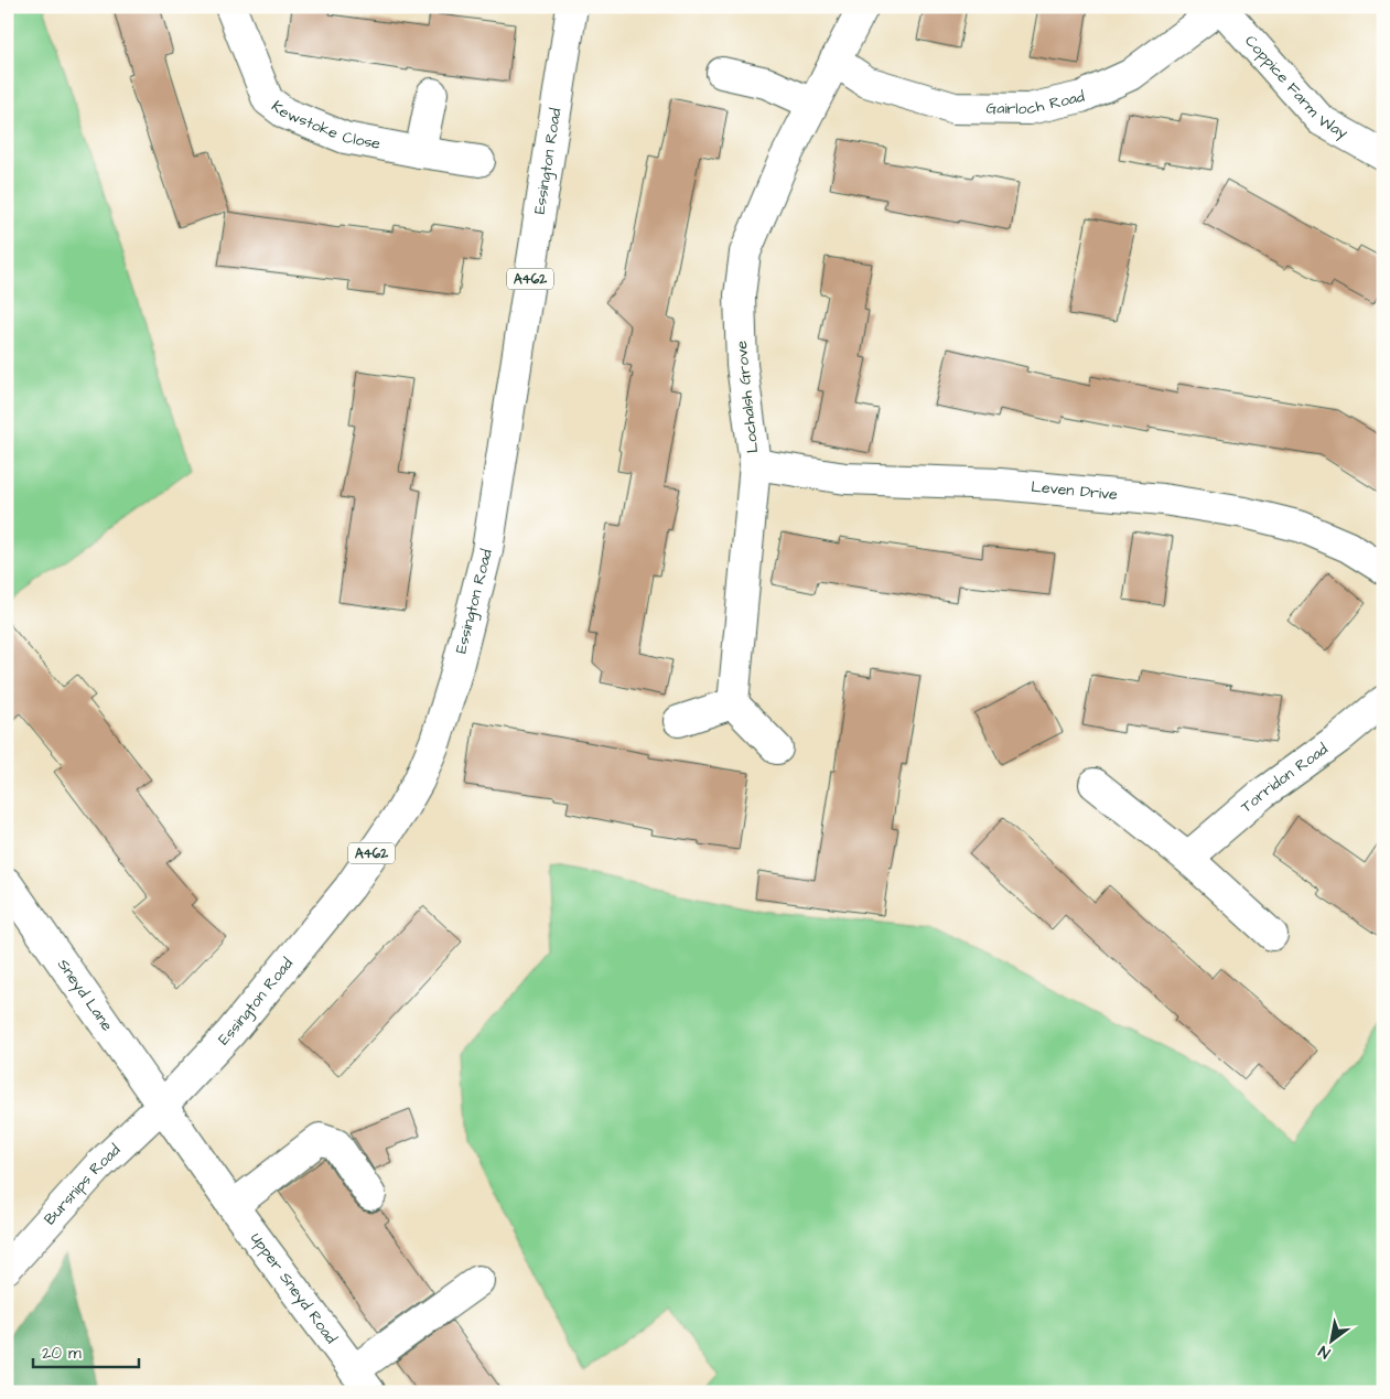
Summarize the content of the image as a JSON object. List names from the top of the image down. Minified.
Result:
{"streets":{"street":["Coppice Farm Way","Gairloch Road","Kewstoke Close","Essington Road","A462","Lochalsh Grove","Leven Drive","Torridon Road","Sneyd Lane","Bursnips Road","Upper Sneyd Road"]},"crossings":[["Coppice Farm Way","Gairloch Road"],["Gairloch Road","Lochalsh Grove"],["Essington Road","Sneyd Lane"],["Essington Road","Bursnips Road"],["Essington Road","Upper Sneyd Road"],["Lochalsh Grove","Leven Drive"],["Sneyd Lane","Bursnips Road"],["Sneyd Lane","Upper Sneyd Road"],["Bursnips Road","Upper Sneyd Road"]],"scale_bar":"20 m","north":"bottom left"}
